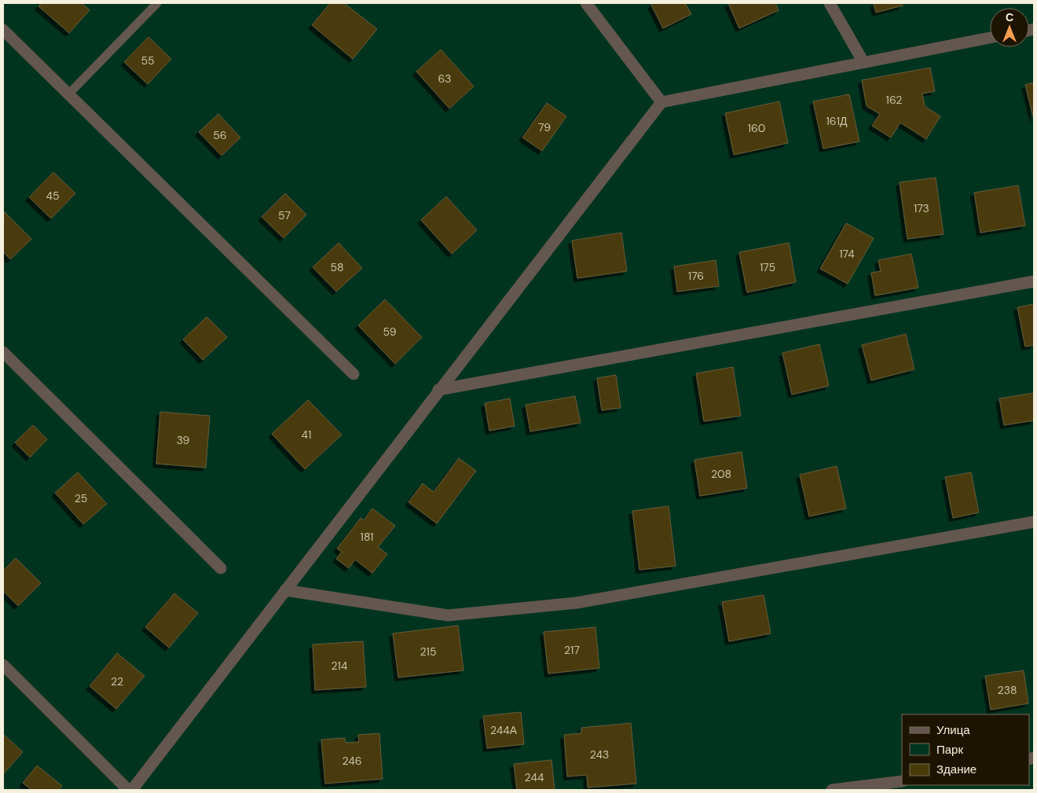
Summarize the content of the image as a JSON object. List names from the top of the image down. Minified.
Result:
{"house_numbers":["55","63","162","161Д","79","160","56","45","173","57","174","58","175","176","59","41","39","208","25","181","217","215","214","22","238","244А","243","246","244"],"legend":["Улица","Парк","Здание"],"north":"top"}
